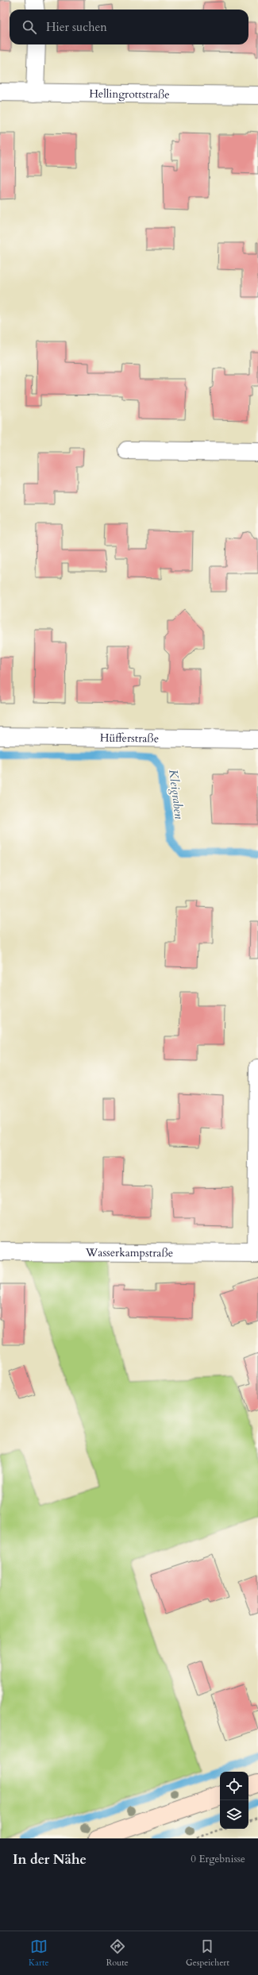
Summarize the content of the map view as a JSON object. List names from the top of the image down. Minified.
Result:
{"streets":{"street":["Hellingrottstraße","Hüfferstraße","Wasserkampstraße"]},"water":["Kleigraben"],"page":{"search":"Hier suchen","heading":["In der Nähe","0 Ergebnisse"],"nav":["Karte","Route","Gespeichert"]}}
